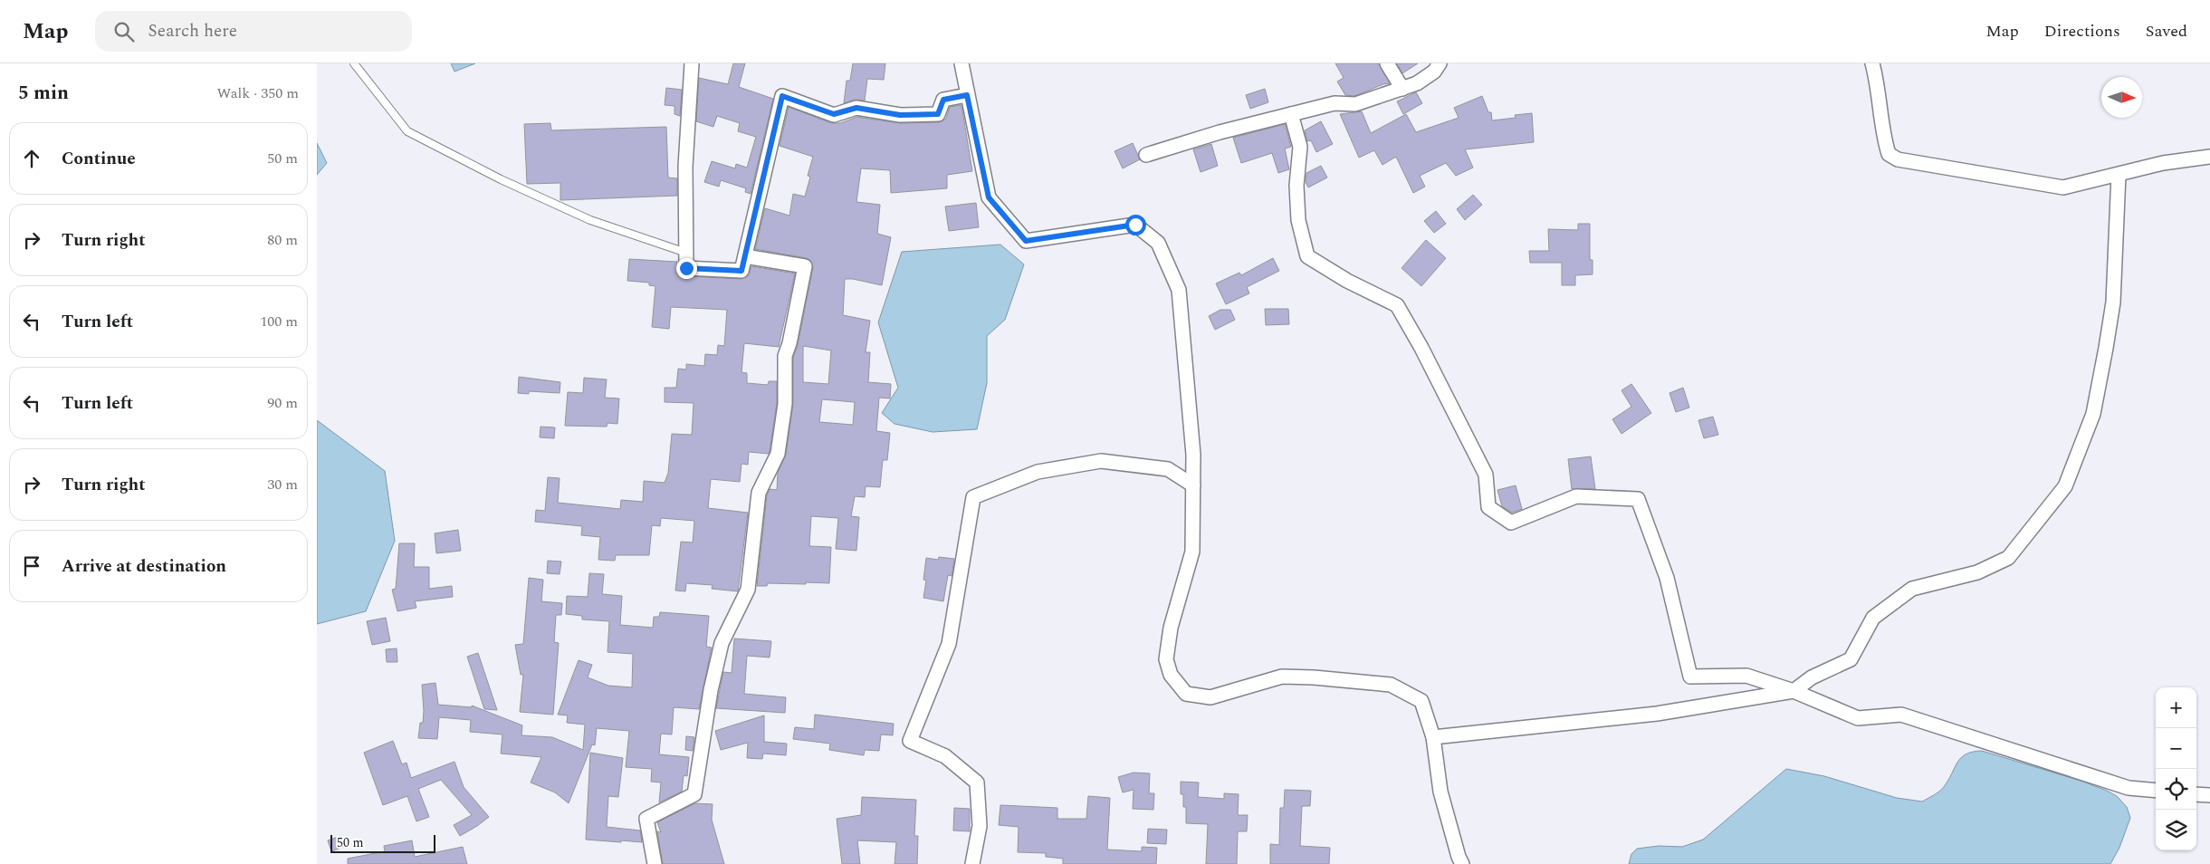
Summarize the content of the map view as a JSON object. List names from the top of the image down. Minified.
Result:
{"scale_bar":"50 m","north":"right","page":{"header":"Map","search":"Search here","nav":["Map","Directions","Saved"],"heading":["5 min","Walk · 350 m"],"list":[["Continue","50 m"],["Turn right","80 m"],["Turn left","100 m"],["Turn left","90 m"],["Turn right","30 m"],"Arrive at destination"],"map_buttons":["+","−"],"scale":"50 m"}}
